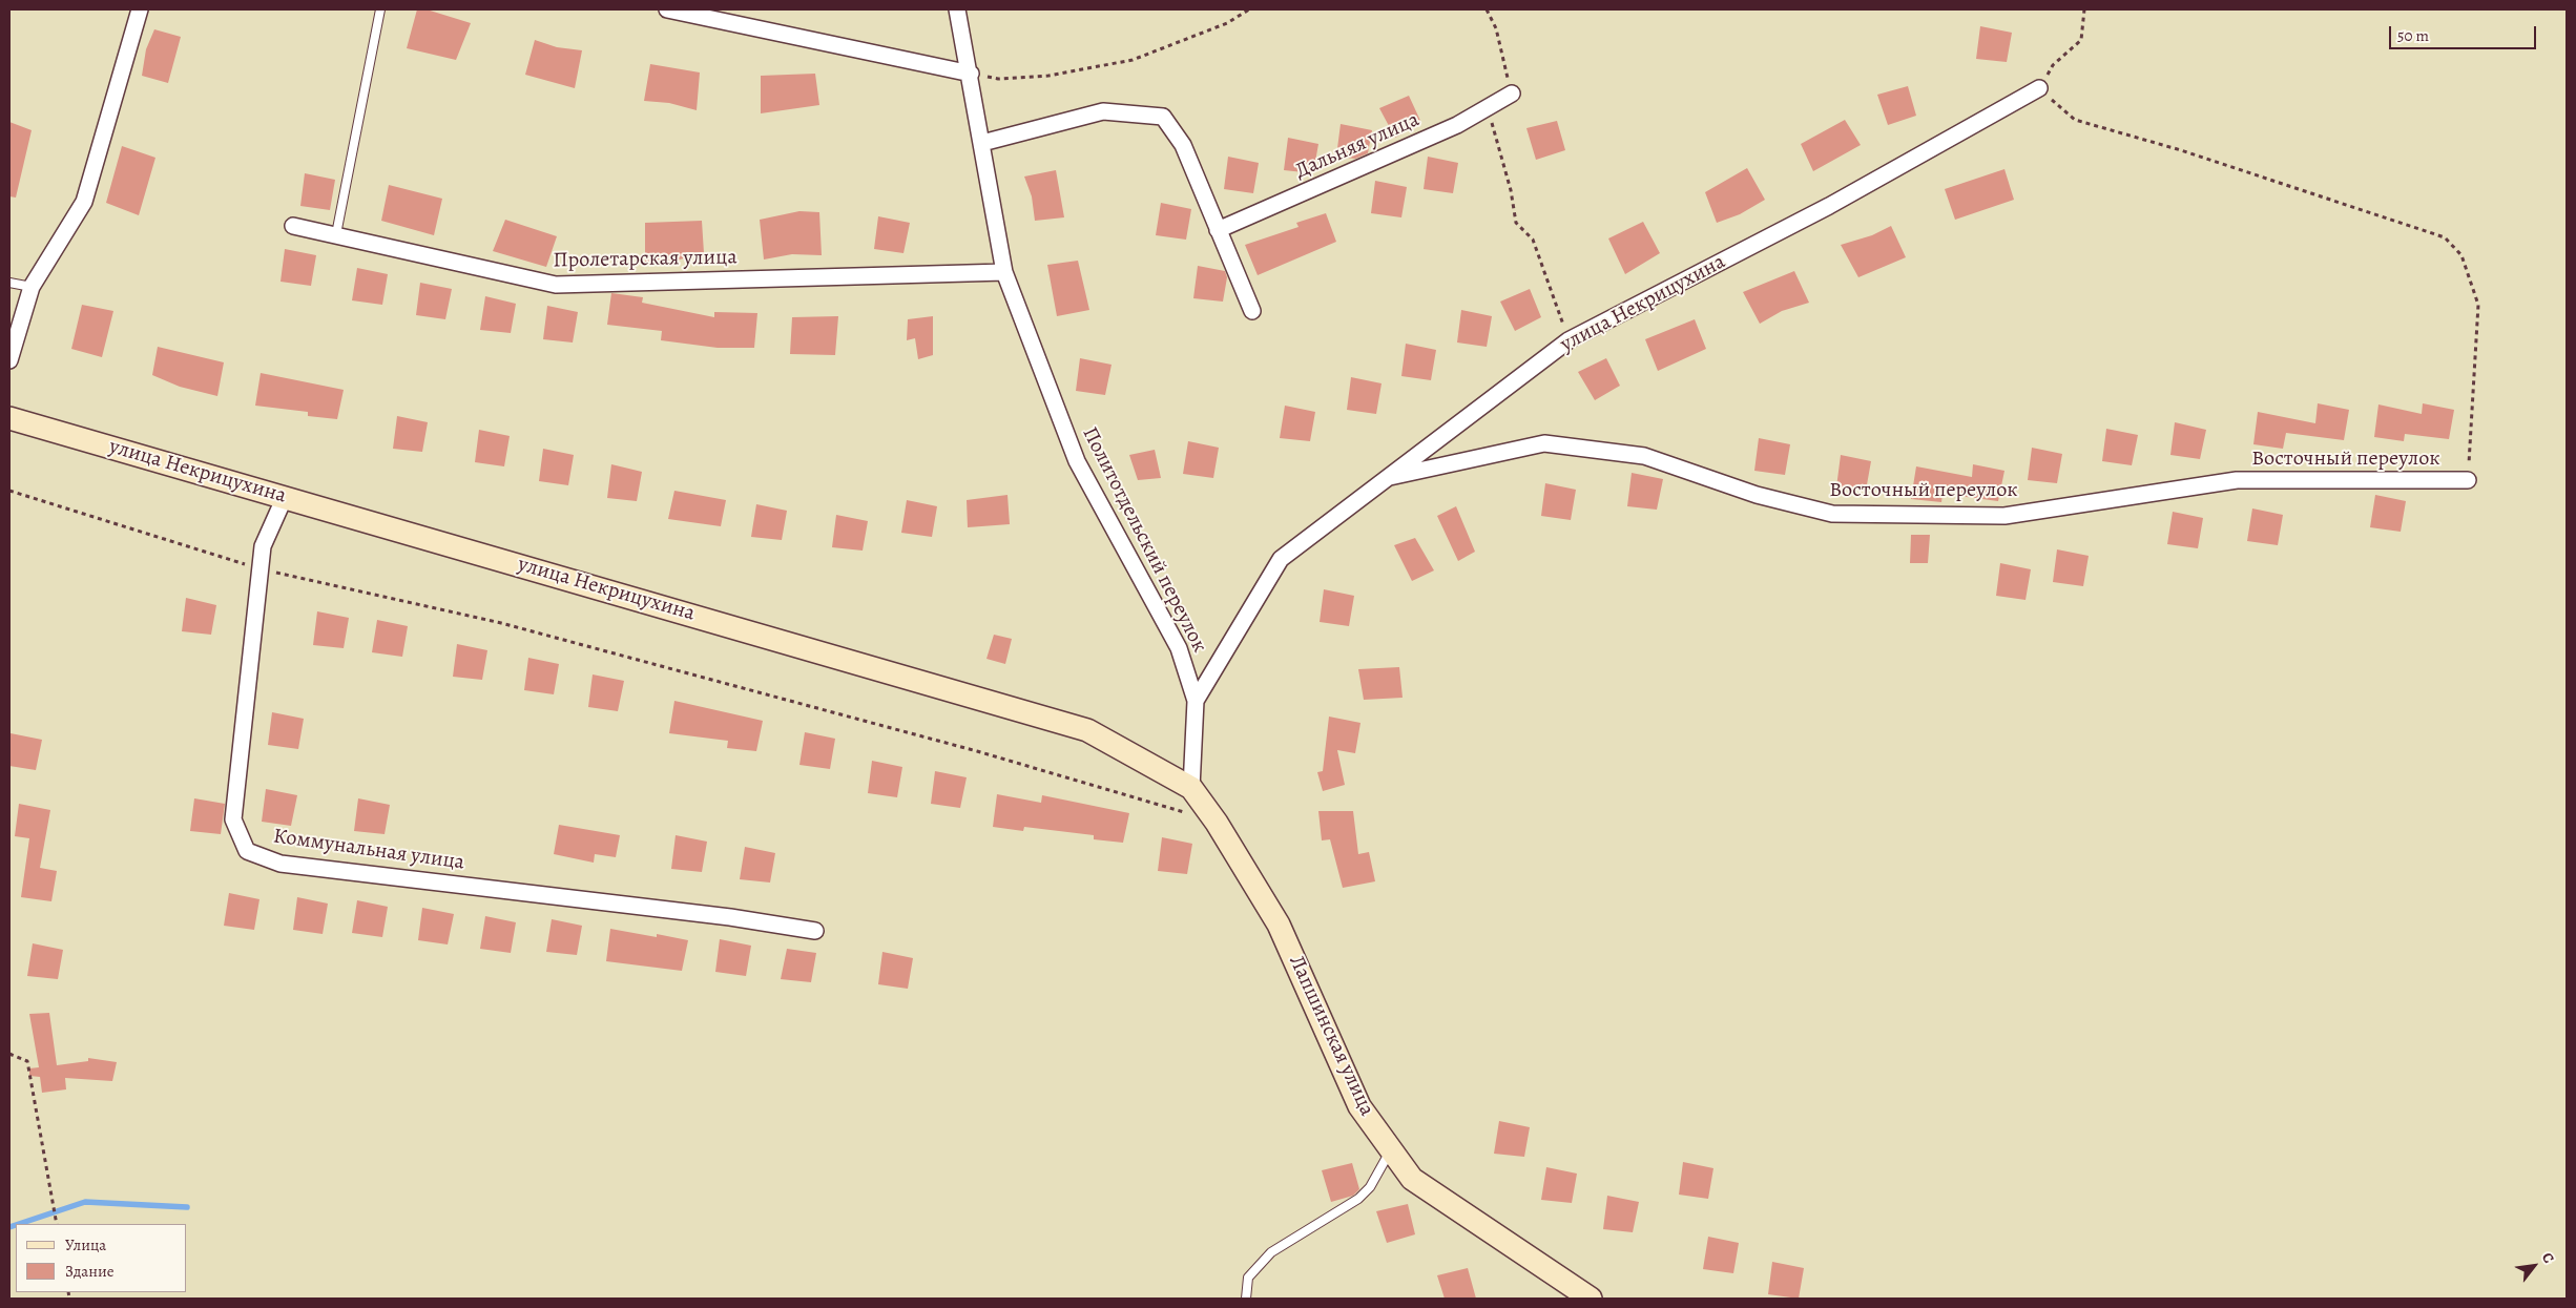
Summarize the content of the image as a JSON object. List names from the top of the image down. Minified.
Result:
{"streets":{"street":["Дальняя улица","Пролетарская улица","улица Некрицухина","Восточный переулок","Политотдельский переулок","Коммунальная улица","Лапшинская улица"]},"crossings":[["Пролетарская улица","Политотдельский переулок"],["улица Некрицухина","Восточный переулок"],["улица Некрицухина","Политотдельский переулок"],["улица Некрицухина","Коммунальная улица"],["улица Некрицухина","Лапшинская улица"],["Политотдельский переулок","Лапшинская улица"]],"legend":["Улица","Здание"],"scale_bar":"50 m","north":"top right"}
